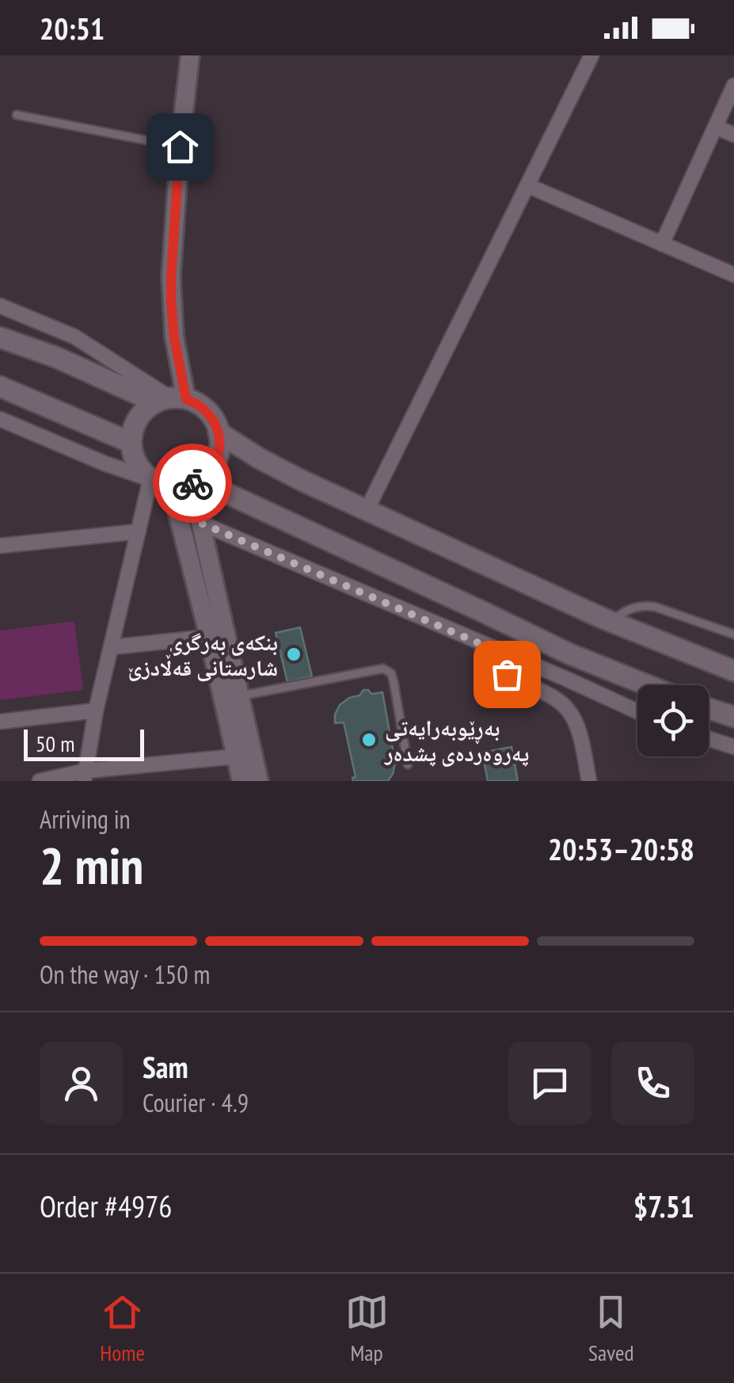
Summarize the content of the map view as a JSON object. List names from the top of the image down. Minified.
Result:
{"places":["بنکەی بەرگری شارستانی قەڵادزێ","بەڕێوبەرایەتی پەروەردەی پشدەر"],"scale_bar":"50 m","page":{"status":"20:51","scale":"50 m","heading":["2 min","Arriving in","20:53–20:58"],"panel":["Sam","Courier · 4.9","Order #4976","$7.51"],"bar":"On the way · 150 m","tabs":["Home","Map","Saved"]}}
